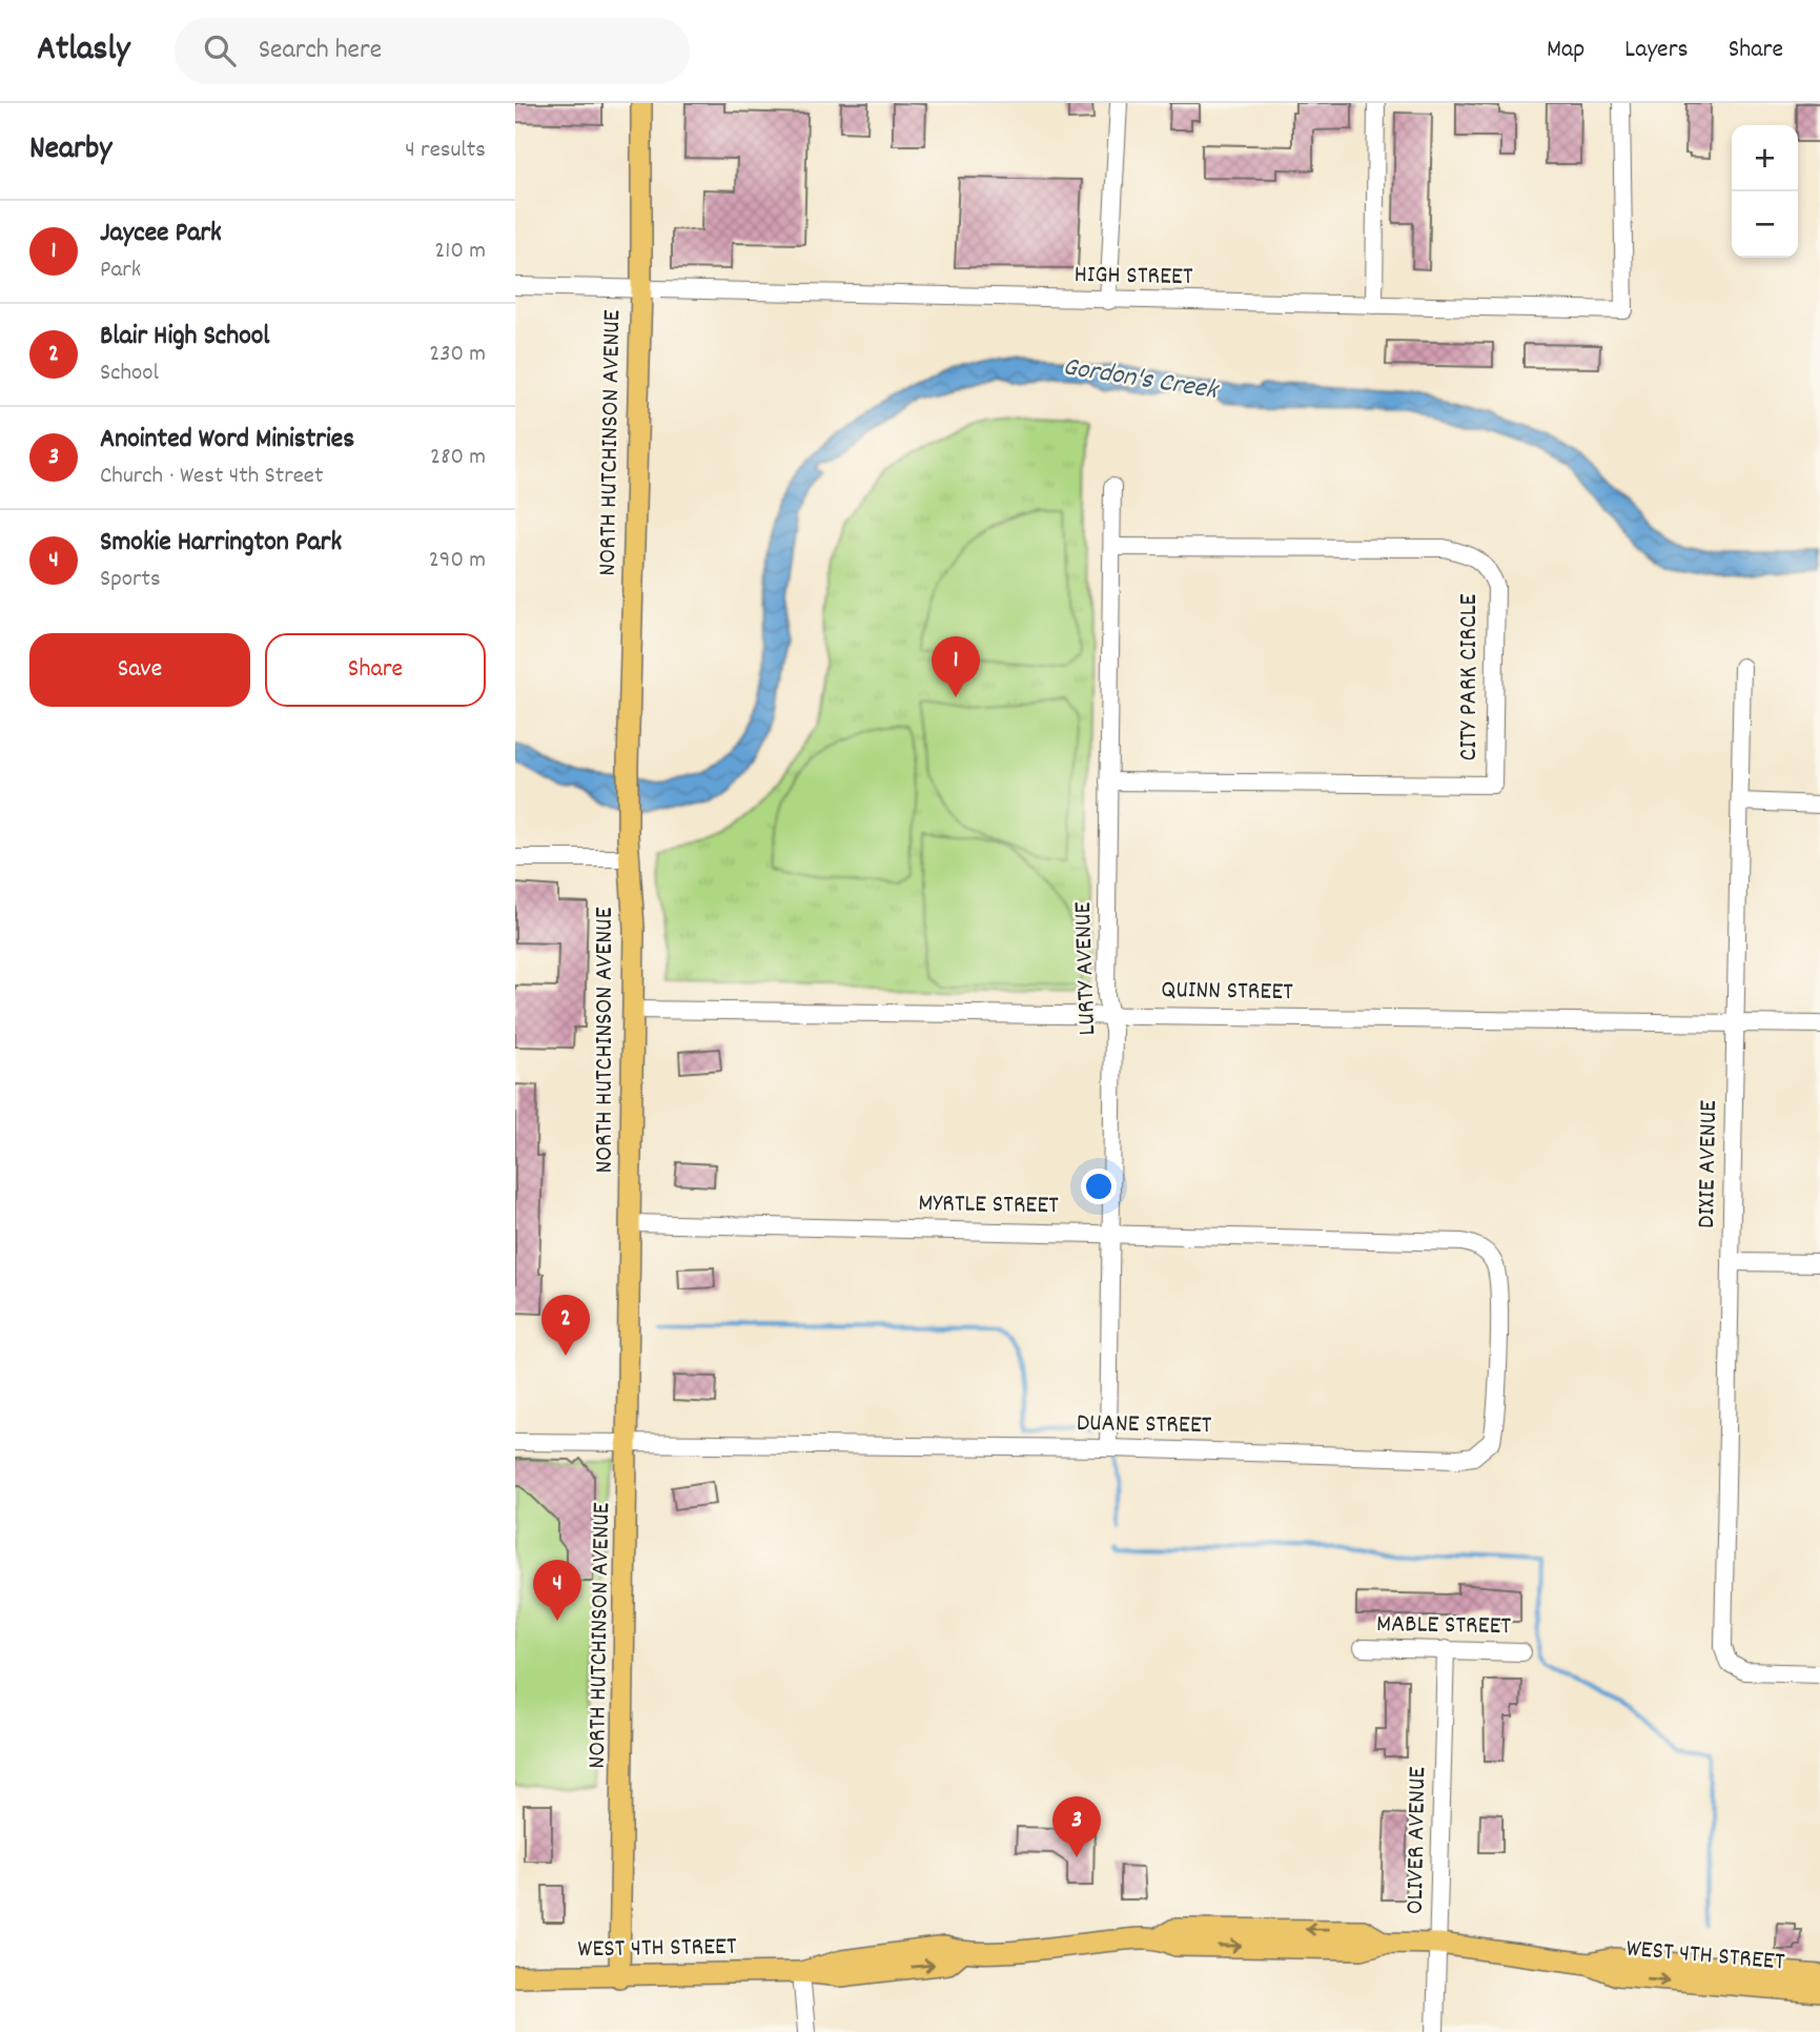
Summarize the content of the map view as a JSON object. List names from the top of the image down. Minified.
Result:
{"streets":{"main road":["NORTH HUTCHINSON AVENUE","WEST 4TH STREET"],"street":["HIGH STREET","CITY PARK CIRCLE","LURTY AVENUE","QUINN STREET","DIXIE AVENUE","MYRTLE STREET","DUANE STREET","MABLE STREET","OLIVER AVENUE"]},"crossings":[["HIGH STREET","NORTH HUTCHINSON AVENUE"],["NORTH HUTCHINSON AVENUE","QUINN STREET"],["NORTH HUTCHINSON AVENUE","MYRTLE STREET"],["NORTH HUTCHINSON AVENUE","DUANE STREET"],["NORTH HUTCHINSON AVENUE","WEST 4TH STREET"],["CITY PARK CIRCLE","LURTY AVENUE"],["LURTY AVENUE","QUINN STREET"],["LURTY AVENUE","MYRTLE STREET"],["LURTY AVENUE","DUANE STREET"],["QUINN STREET","DIXIE AVENUE"],["MYRTLE STREET","DUANE STREET"],["MABLE STREET","OLIVER AVENUE"],["OLIVER AVENUE","WEST 4TH STREET"]],"water":["Gordon's Creek"],"page":{"header":"Atlasly","search":"Search here","nav":["Map","Layers","Share"],"heading":["Nearby","4 results"],"map_buttons":["+","−"],"list":[{"mark":"1","name":"Jaycee Park","note":"Park","value":"210 m"},{"mark":"2","name":"Blair High School","note":"School","value":"230 m"},{"mark":"3","name":"Anointed Word Ministries","note":"Church · West 4th Street","value":"280 m"},{"mark":"4","name":"Smokie Harrington Park","note":"Sports","value":"290 m"}],"buttons":["Save","Share"],"pins":["1","2","4","3"]}}
